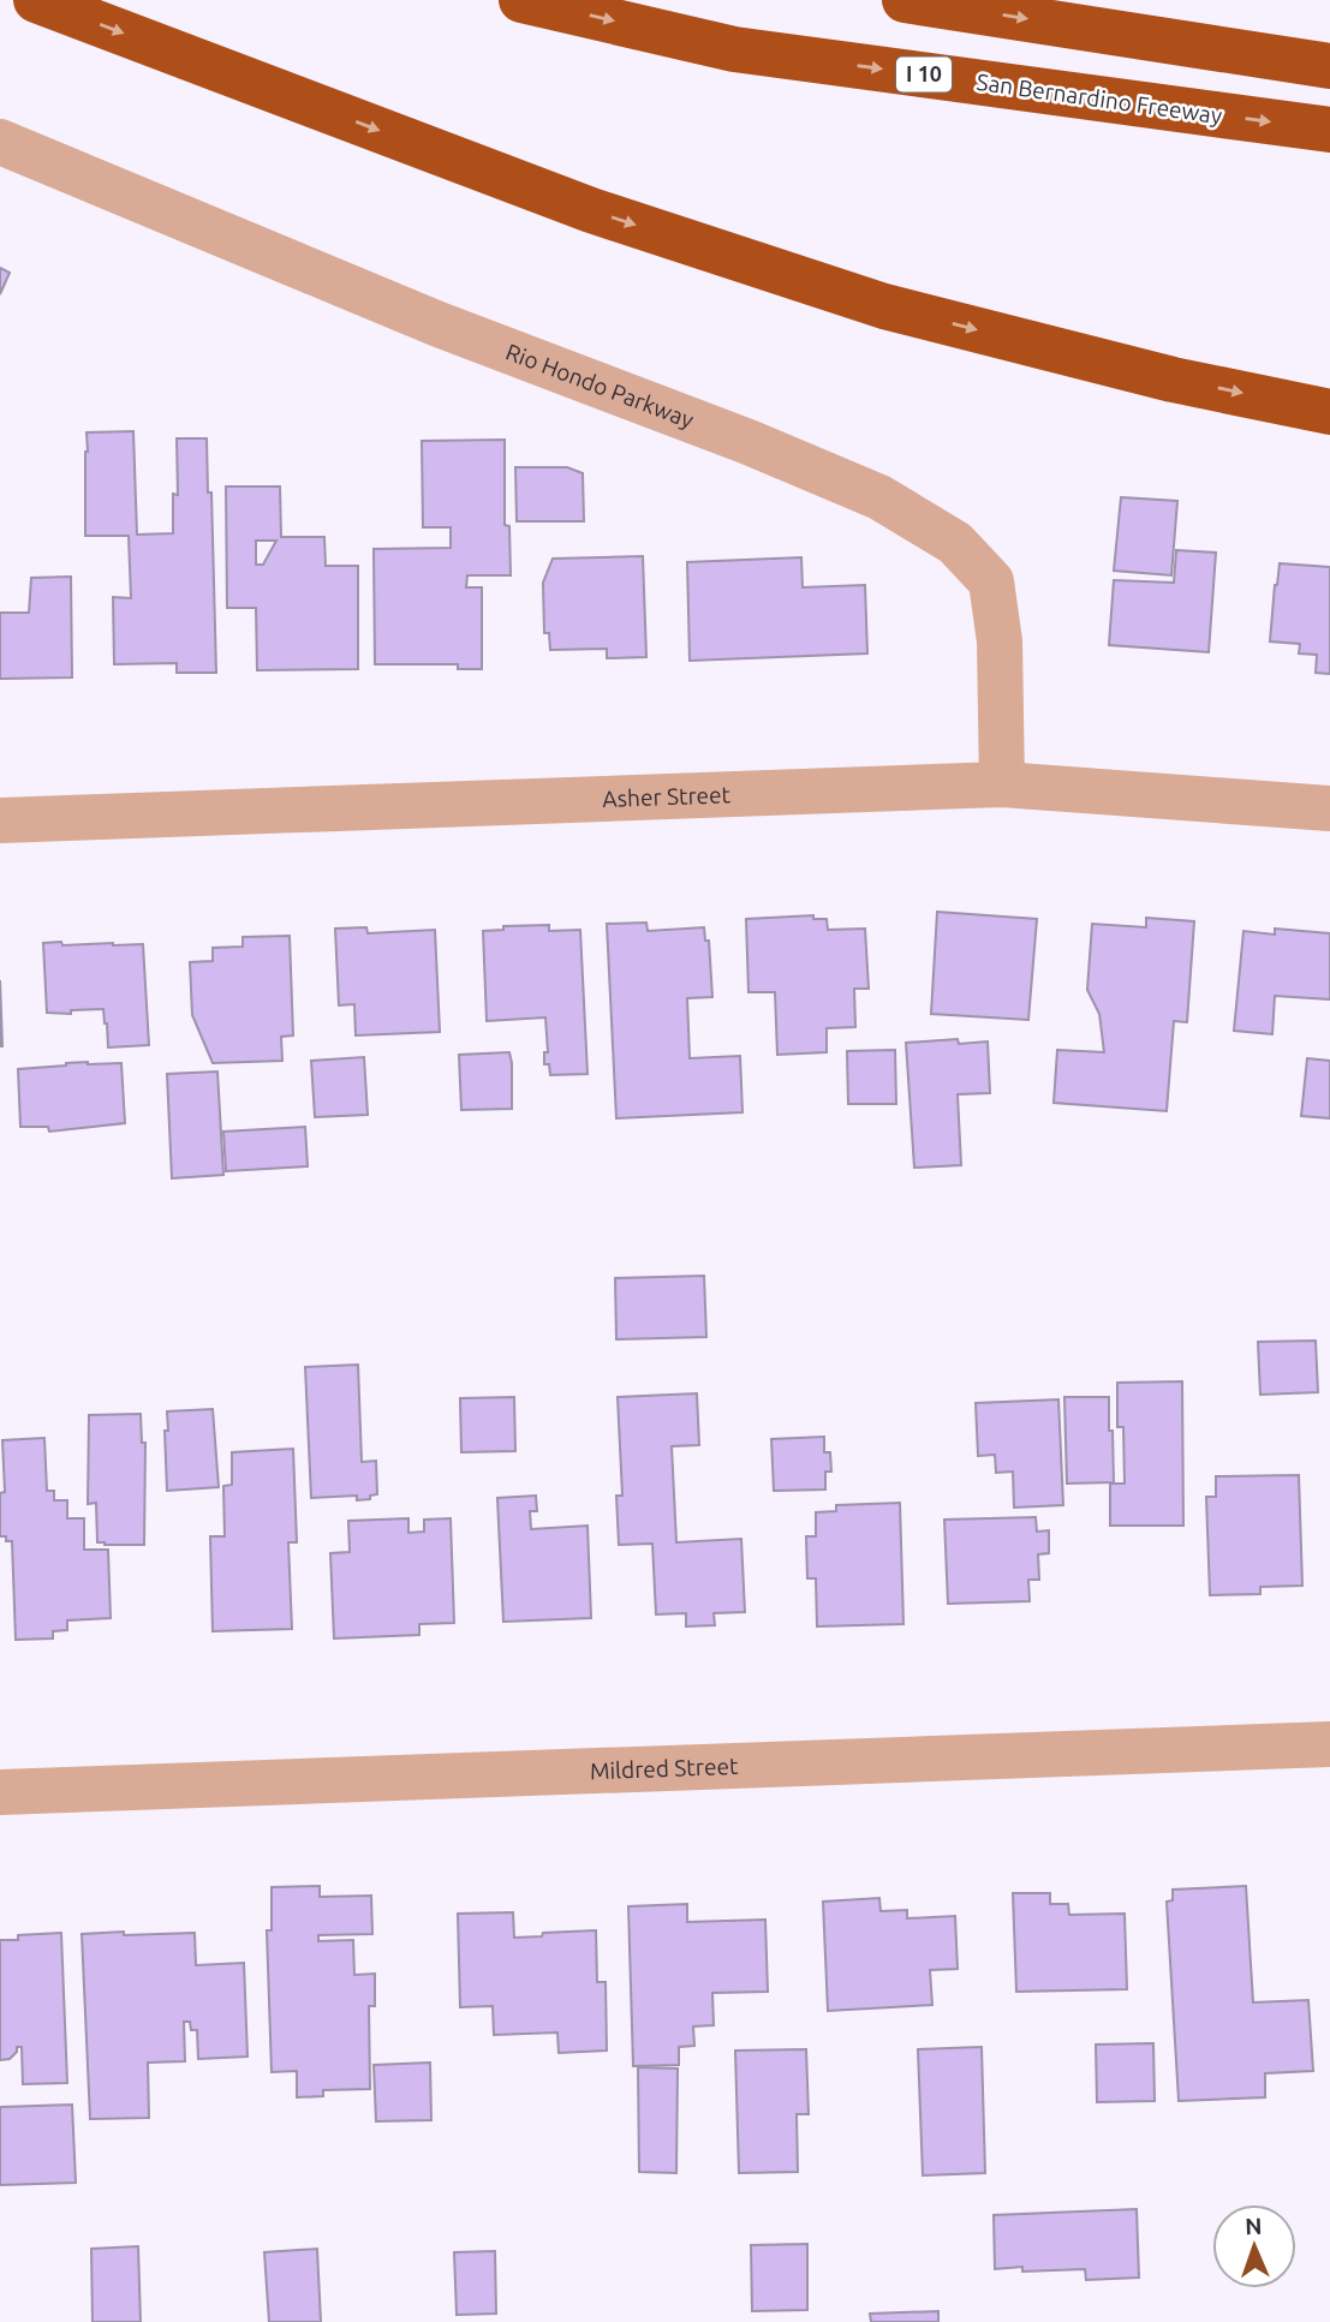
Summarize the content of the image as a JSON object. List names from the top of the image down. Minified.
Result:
{"streets":{"highway":["I 10","San Bernardino Freeway"],"street":["Rio Hondo Parkway","Asher Street","Mildred Street"]},"crossings":[["Rio Hondo Parkway","Asher Street"]],"north":"top"}
